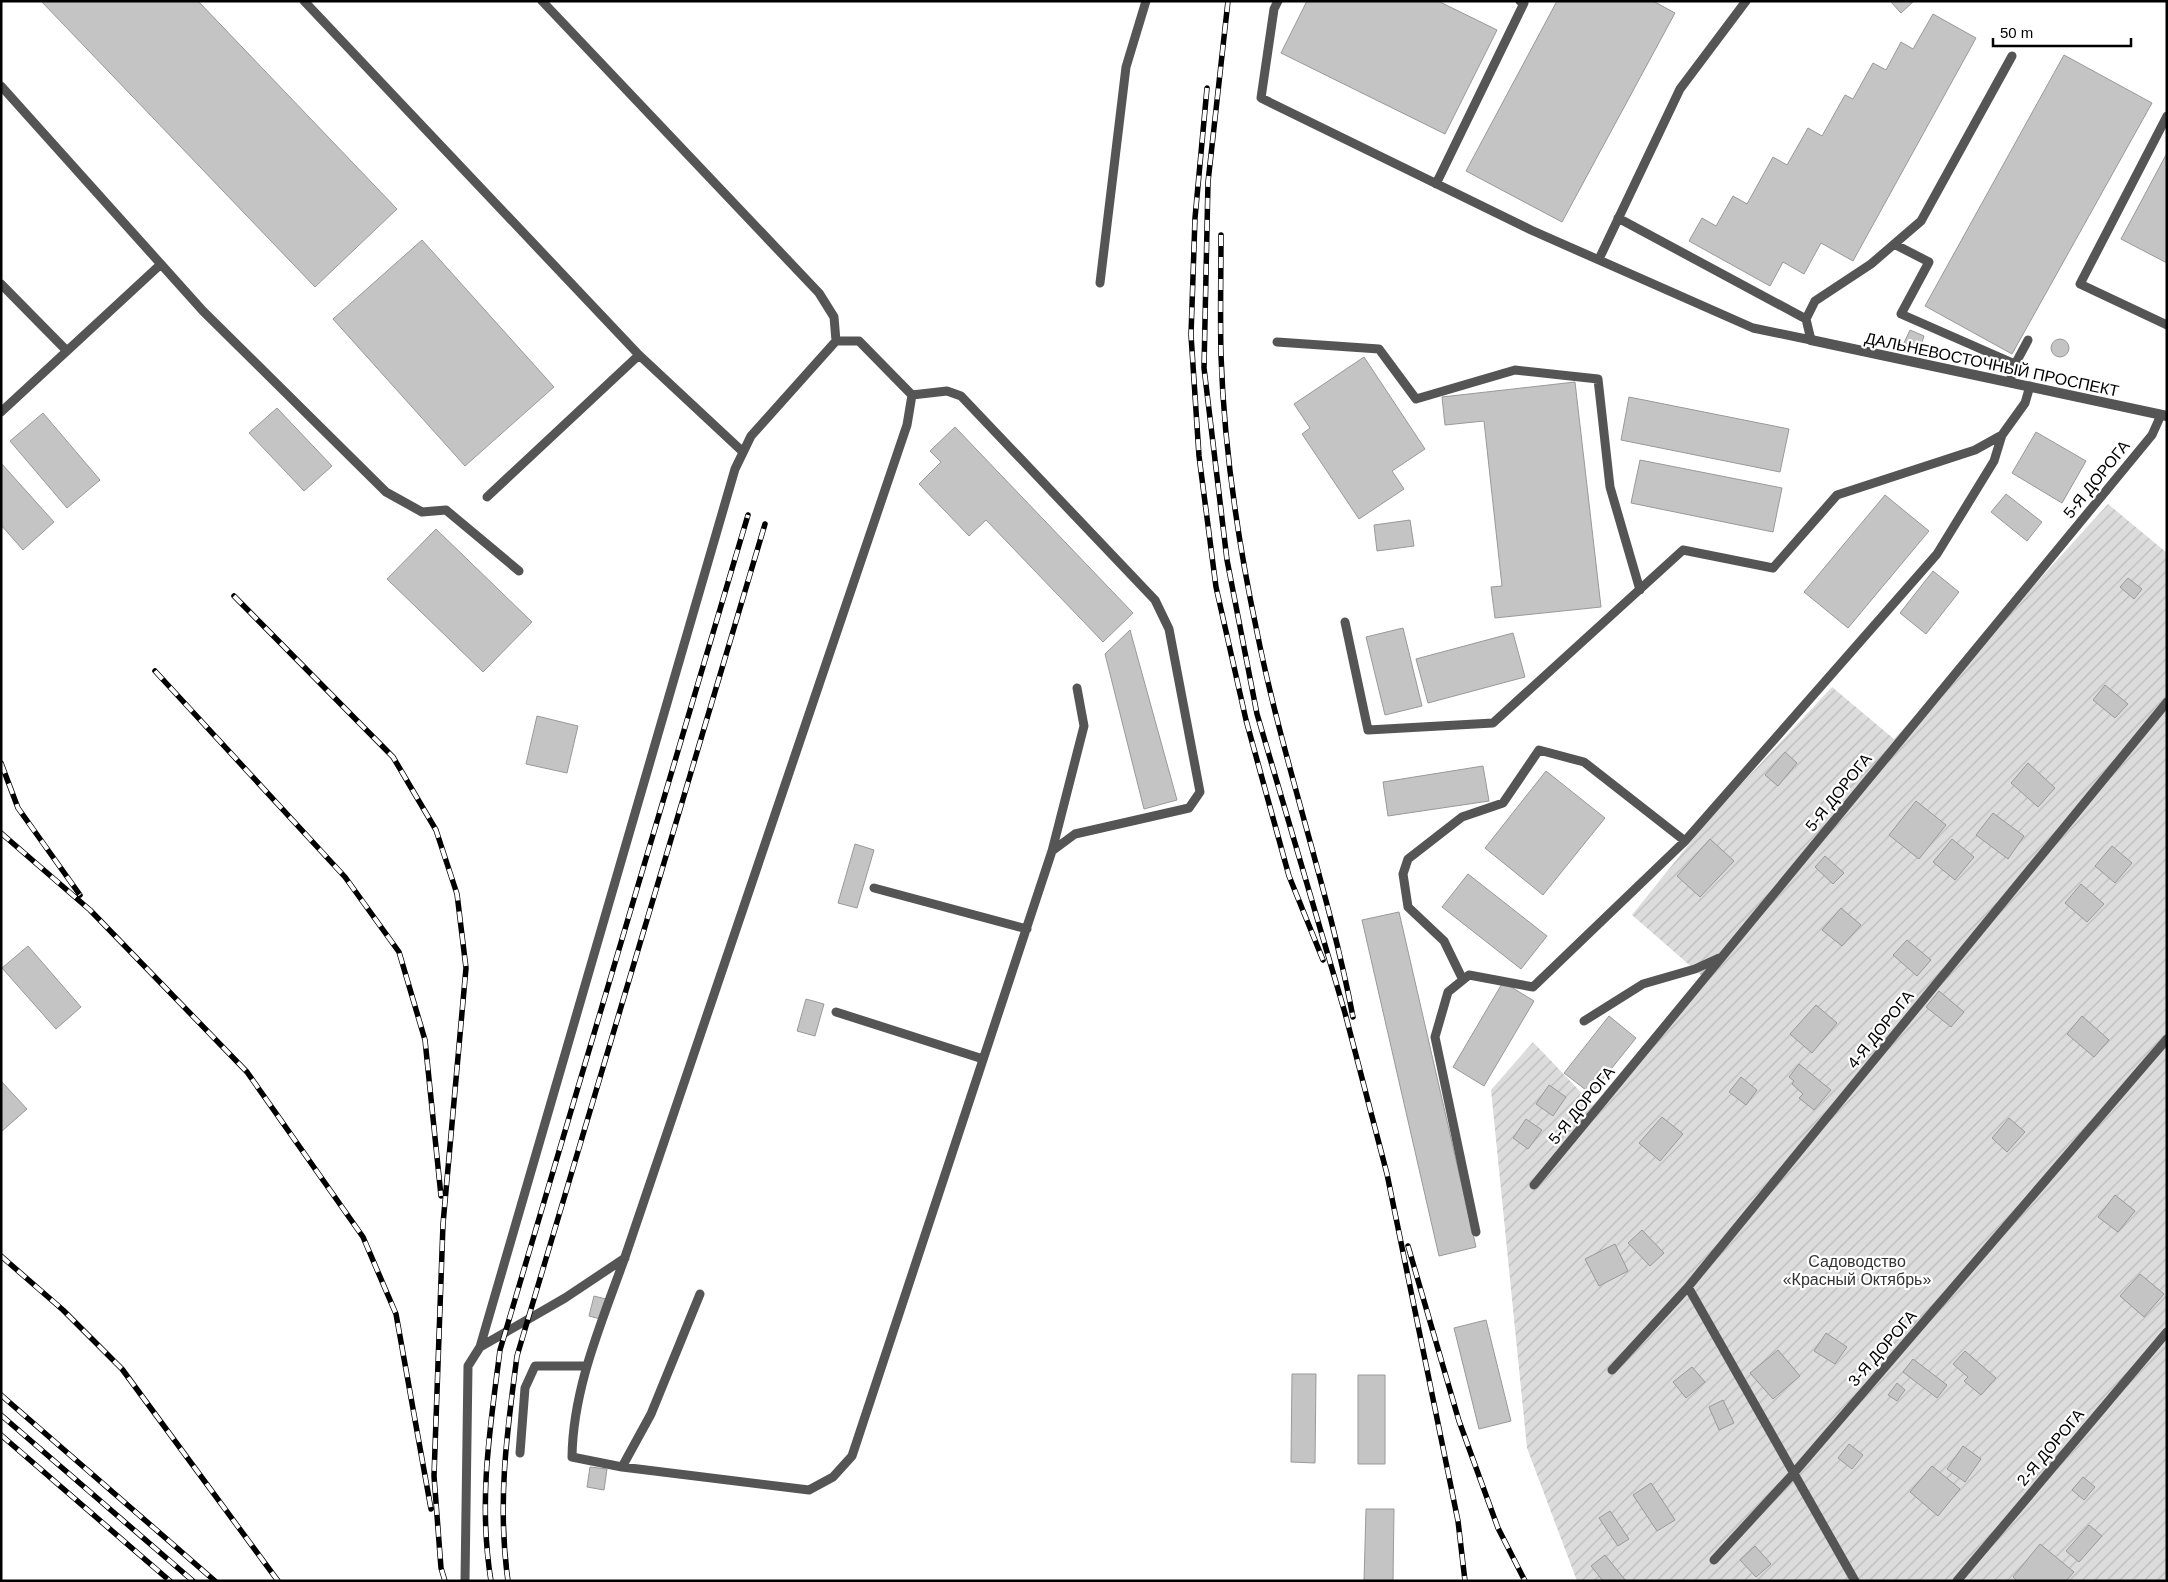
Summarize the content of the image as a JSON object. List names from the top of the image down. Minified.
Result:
{"streets":{"street":["ДАЛЬНЕВОСТОЧНЫЙ ПРОСПЕКТ"],"lane":["5-Я ДОРОГА","4-Я ДОРОГА","3-Я ДОРОГА","2-Я ДОРОГА"]},"crossings":[["ДАЛЬНЕВОСТОЧНЫЙ ПРОСПЕКТ","5-Я ДОРОГА"]],"parks":["Садоводство «Красный Октябрь»"],"scale_bar":"50 m"}
